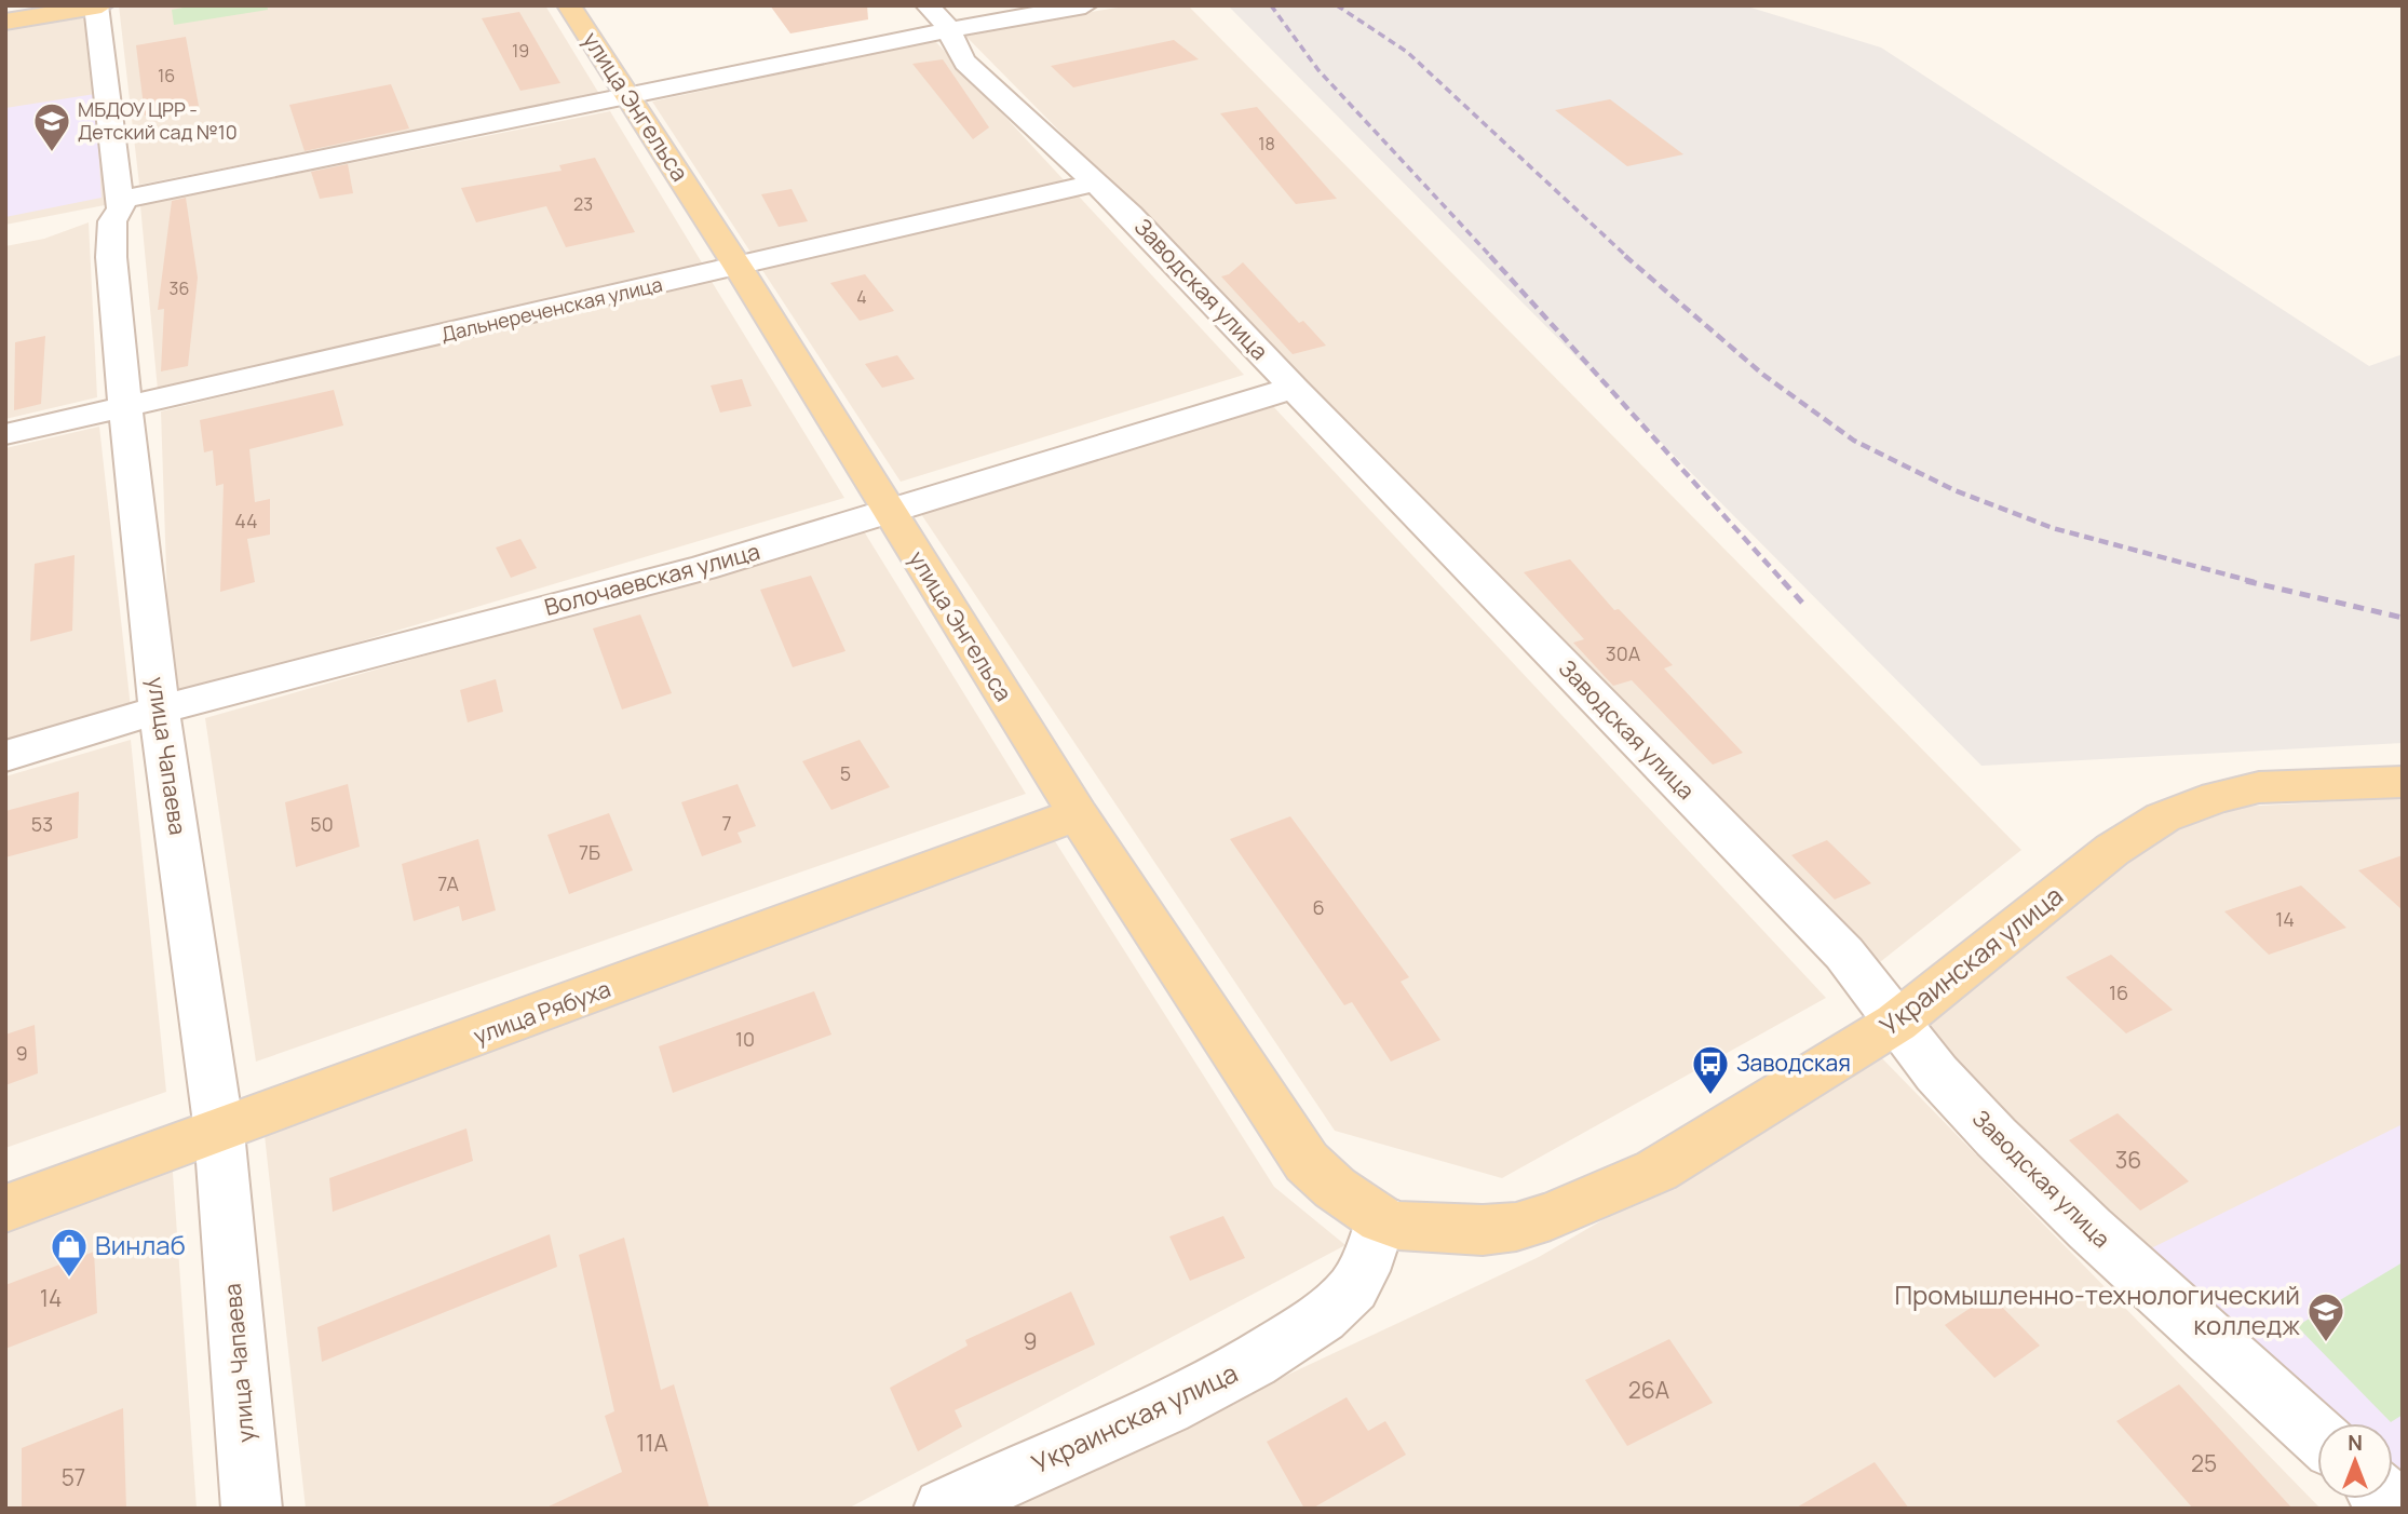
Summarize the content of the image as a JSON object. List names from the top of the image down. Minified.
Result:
{"streets":{"main road":["улица Энгельса","Украинская улица","улица Рябуха"],"street":["Заводская улица","Дальнереченская улица","Волочаевская улица","улица Чапаева"]},"crossings":[["улица Энгельса","Дальнереченская улица"],["улица Энгельса","Волочаевская улица"],["улица Энгельса","Украинская улица"],["улица Энгельса","улица Рябуха"],["Заводская улица","Дальнереченская улица"],["Заводская улица","Волочаевская улица"],["Заводская улица","Украинская улица"],["Дальнереченская улица","улица Чапаева"],["Волочаевская улица","улица Чапаева"],["улица Чапаева","улица Рябуха"]],"places":{"school or university":["МБДОУ ЦРР - Детский сад №10","Промышленно-технологический колледж"],"bus stop":["Заводская"],"shop":["Винлаб"]},"house_numbers":["19","16","18","23","36","4","44","30А","5","7","53","50","7Б","7А","6","14","16","10","9","36","14","9","26А","11А","25","57"],"north":"top"}
